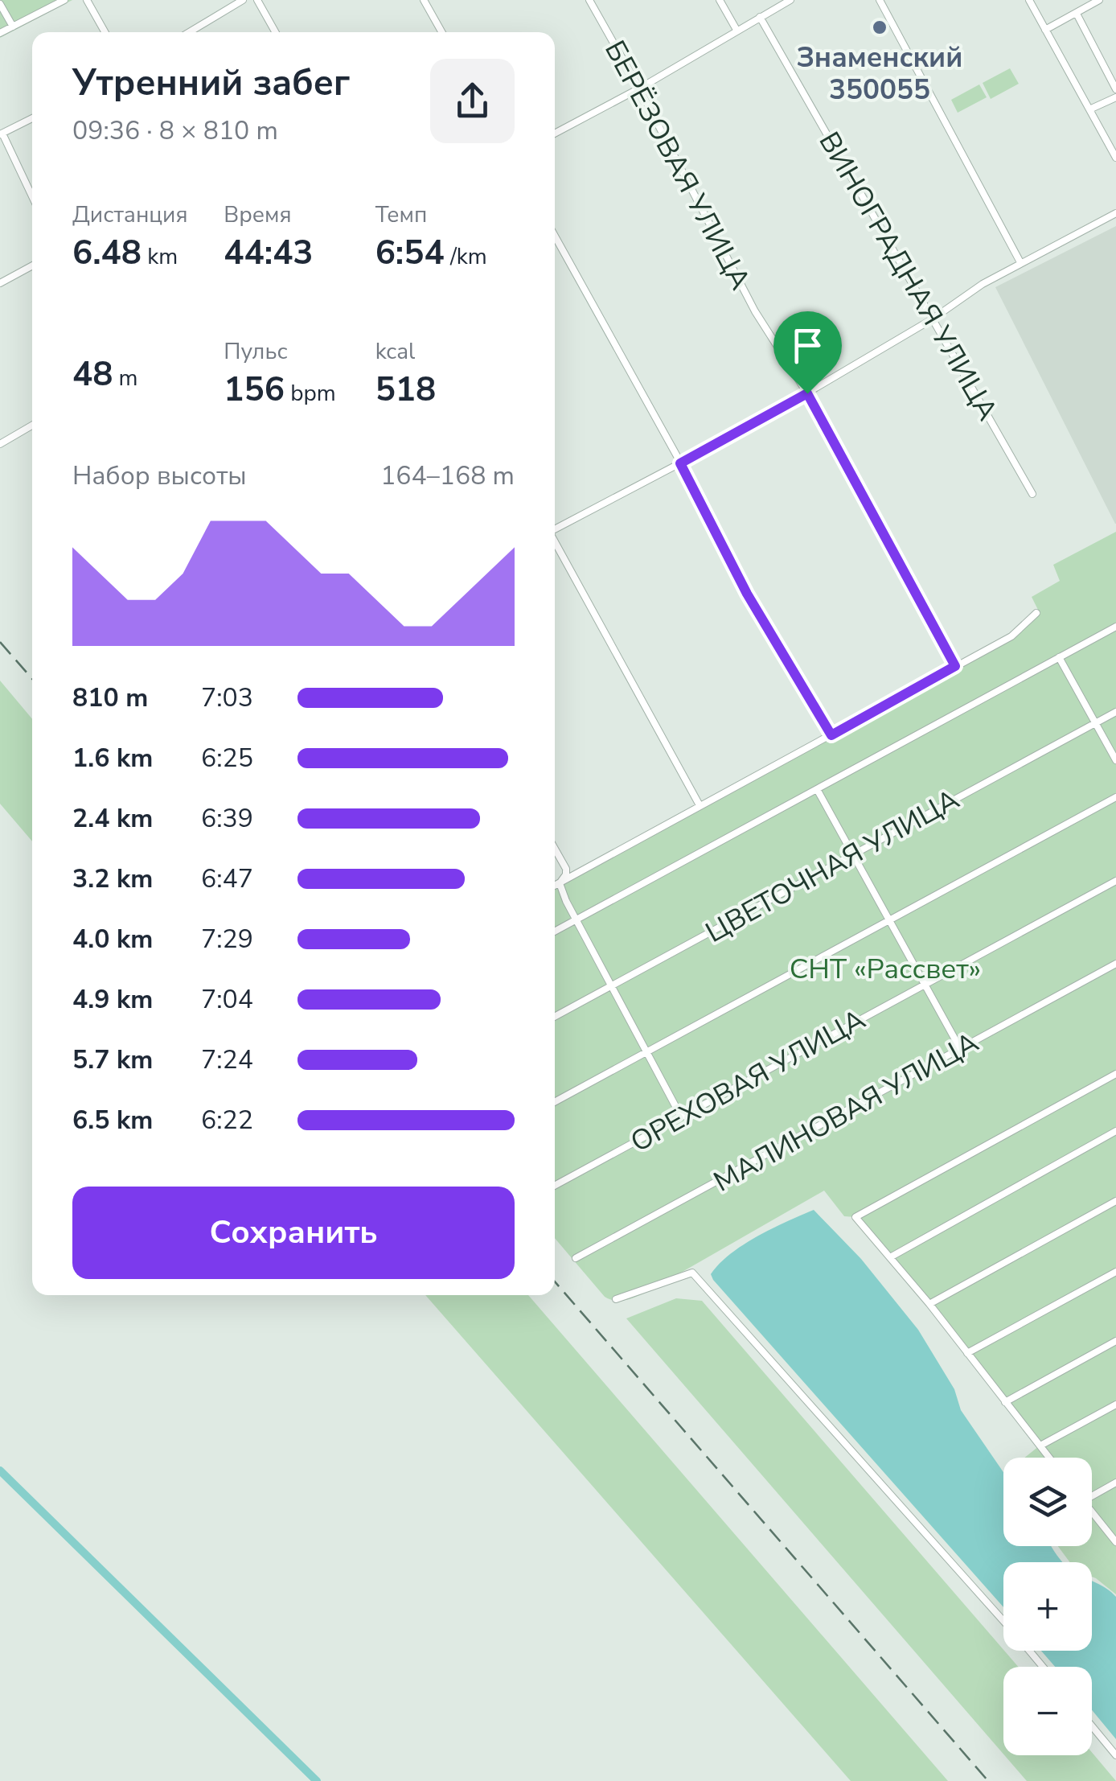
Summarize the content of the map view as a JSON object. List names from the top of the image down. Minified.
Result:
{"streets":{"street":["БЕРЁЗОВАЯ УЛИЦА","ВИНОГРАДНАЯ УЛИЦА","ЦВЕТОЧНАЯ УЛИЦА","ОРЕХОВАЯ УЛИЦА","МАЛИНОВАЯ УЛИЦА"]},"parks":["СНТ «Рассвет»"],"places":["Знаменский 350055"],"page":{"heading":["Утренний забег","09:36 · 8 × 810 m"],"stats":[["Дистанция","6.48 km"],["Время","44:43"],["Темп","6:54 /km"],["48 m"],["Пульс","156 bpm"],["kcal","518"]],"chart":["Набор высоты","164–168 m"],"list":[{"name":"810 m","note":"7:03"},{"name":"1.6 km","note":"6:25"},{"name":"2.4 km","note":"6:39"},{"name":"3.2 km","note":"6:47"},{"name":"4.0 km","note":"7:29"},{"name":"4.9 km","note":"7:04"},{"name":"5.7 km","note":"7:24"},{"name":"6.5 km","note":"6:22"}],"buttons":"Сохранить","map_buttons":["+","−"]}}
